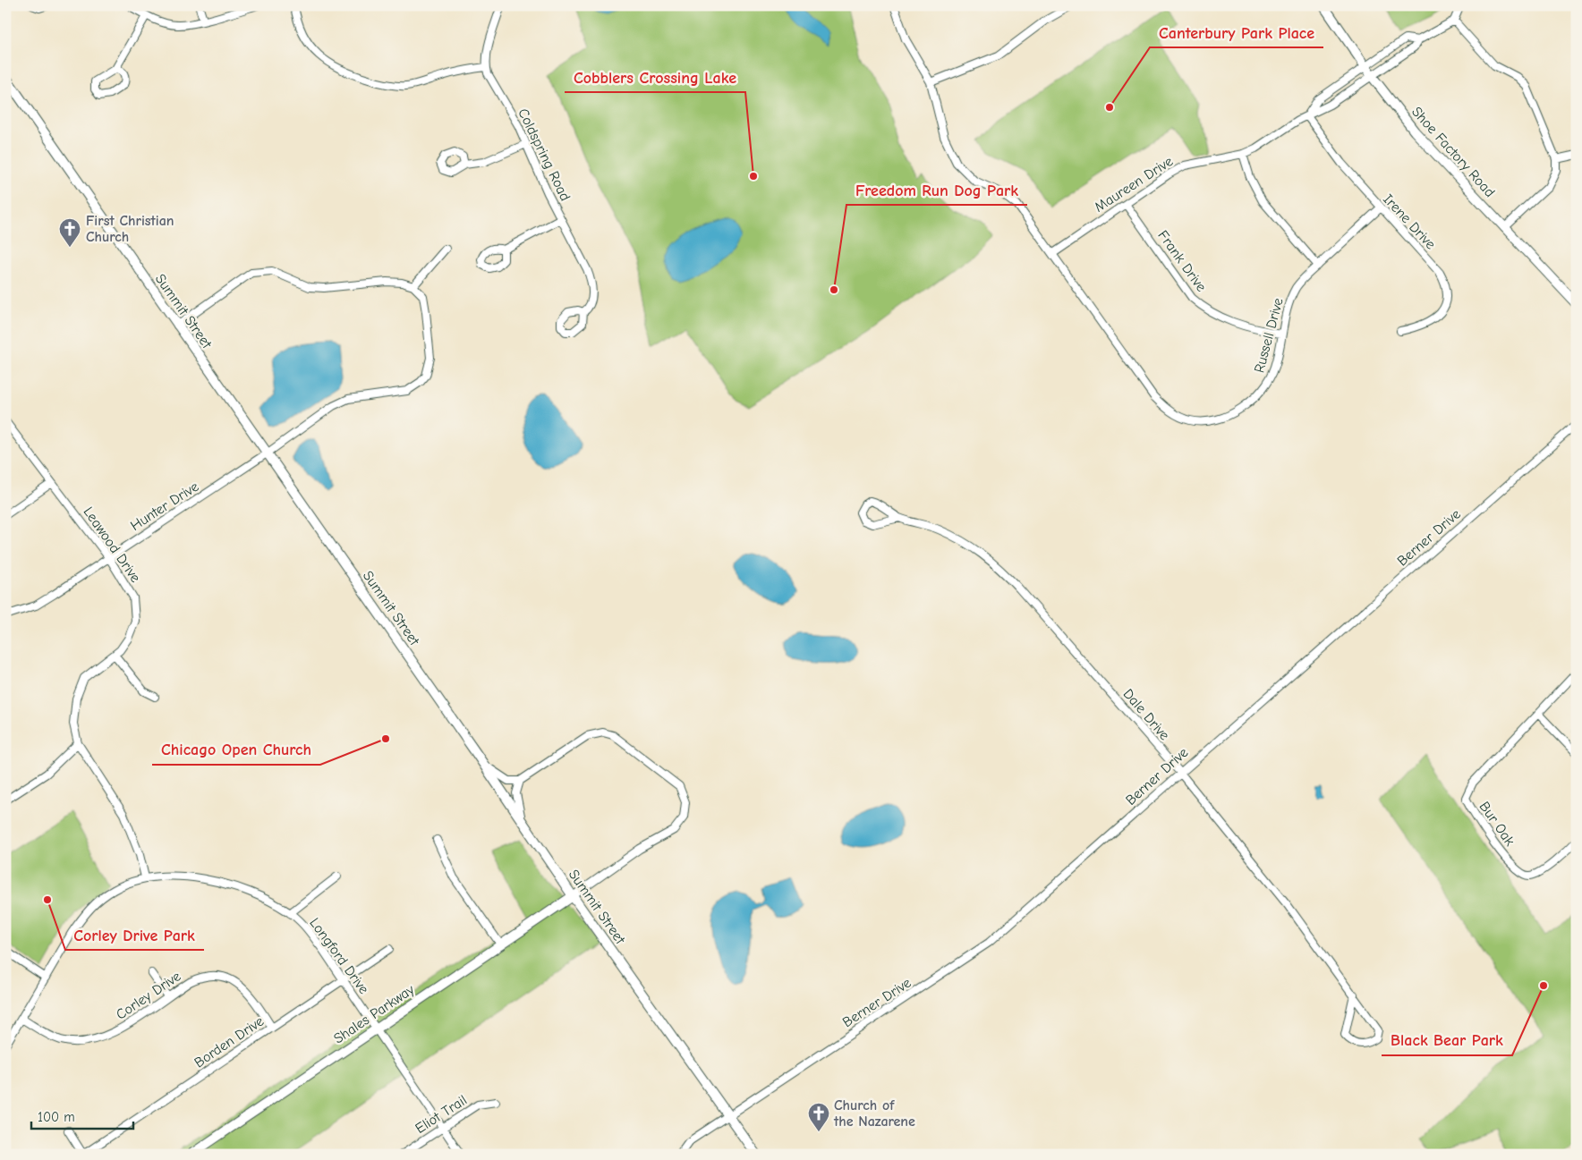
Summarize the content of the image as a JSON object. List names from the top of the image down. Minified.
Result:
{"streets":{"main road":["Shoe Factory Road","Summit Street","Shales Parkway"],"street":["Coldspring Road","Maureen Drive","Irene Drive","Frank Drive","Russell Drive","Hunter Drive","Berner Drive","Leawood Drive","Dale Drive","Bur Oak","Longford Drive","Corley Drive","Borden Drive","Eliot Trail"]},"crossings":[["Shoe Factory Road","Maureen Drive"],["Maureen Drive","Irene Drive"],["Maureen Drive","Frank Drive"],["Maureen Drive","Russell Drive"],["Irene Drive","Russell Drive"],["Frank Drive","Russell Drive"],["Summit Street","Hunter Drive"],["Summit Street","Berner Drive"],["Summit Street","Shales Parkway"],["Hunter Drive","Leawood Drive"],["Berner Drive","Dale Drive"],["Leawood Drive","Longford Drive"],["Longford Drive","Corley Drive"],["Longford Drive","Shales Parkway"],["Longford Drive","Borden Drive"],["Longford Drive","Eliot Trail"],["Corley Drive","Borden Drive"]],"places":{"other":["Canterbury Park Place","Cobblers Crossing Lake","Freedom Run Dog Park","Chicago Open Church","Corley Drive Park","Black Bear Park"],"church":["First Christian Church","Church of the Nazarene"]},"scale_bar":"100 m"}
